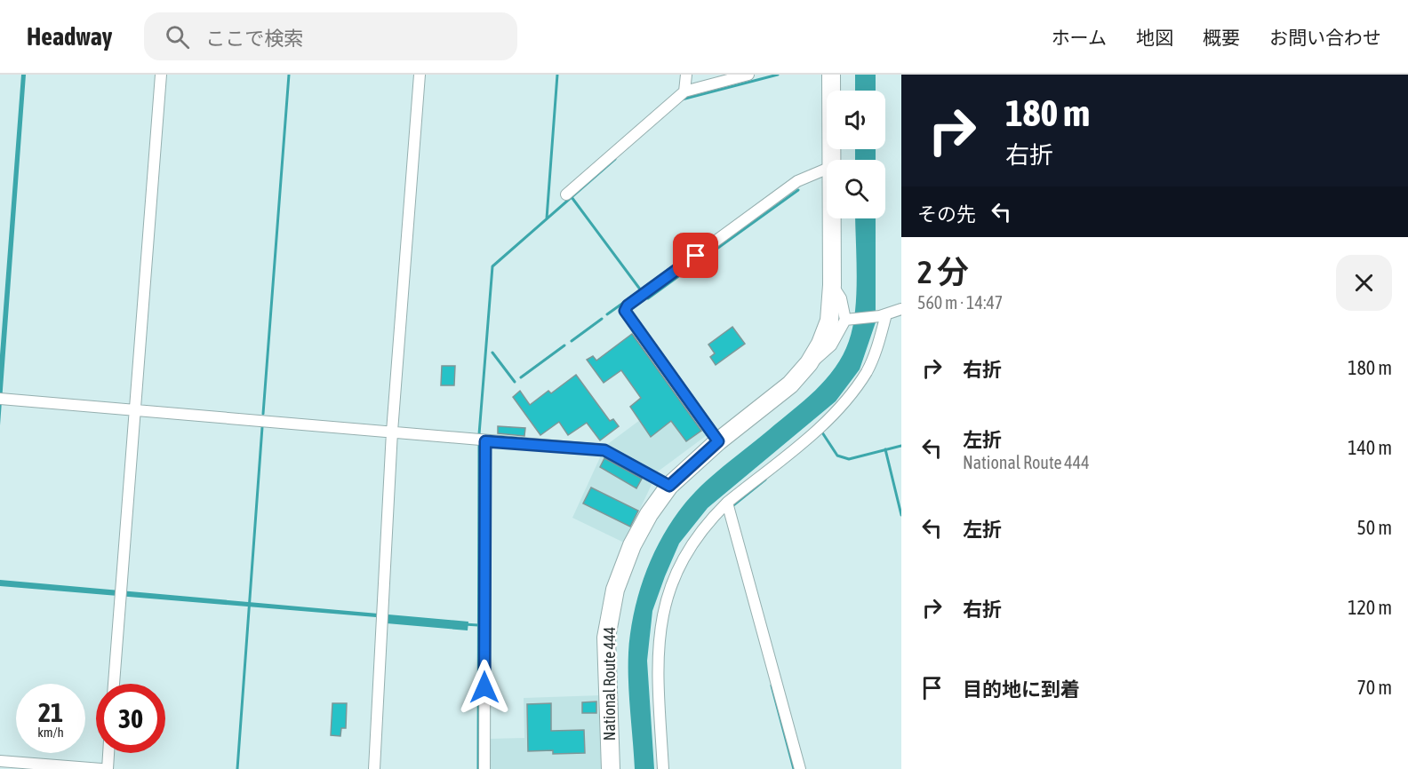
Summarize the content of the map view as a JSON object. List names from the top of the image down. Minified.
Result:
{"streets":{"highway":["National Route 444"]},"page":{"header":"Headway","search":"ここで検索","nav":["ホーム","地図","概要","お問い合わせ"],"turn":["180 m","右折"],"then":"その先","heading":["2 分","560 m · 14:47"],"list":[{"name":"右折","value":"180 m"},{"name":"左折","note":"National Route 444","value":"140 m"},{"name":"左折","value":"50 m"},{"name":"右折","value":"120 m"},{"name":"目的地に到着","value":"70 m"}],"speed":"21 km/h","limit":"30"}}
